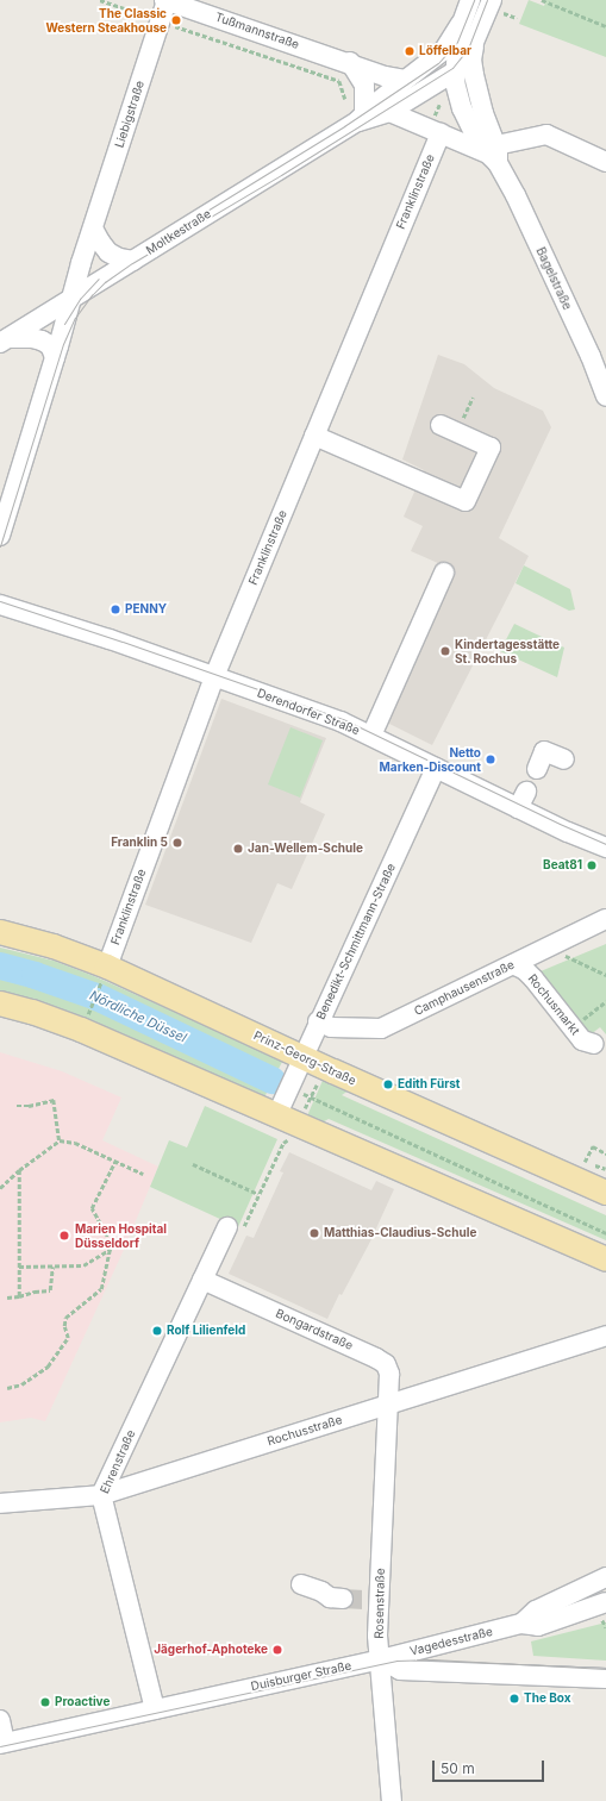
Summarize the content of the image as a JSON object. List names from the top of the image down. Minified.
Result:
{"streets":{"main road":["Prinz-Georg-Straße"],"street":["Tußmannstraße","Liebigstraße","Franklinstraße","Moltkestraße","Bagelstraße","Derendorfer Straße","Benedikt-Schmittmann-Straße","Camphausenstraße","Rochusmarkt","Bongardstraße","Rochusstraße","Ehrenstraße","Rosenstraße","Vagedesstraße","Duisburger Straße"]},"crossings":[["Tußmannstraße","Liebigstraße"],["Tußmannstraße","Moltkestraße"],["Liebigstraße","Moltkestraße"],["Franklinstraße","Derendorfer Straße"],["Franklinstraße","Prinz-Georg-Straße"],["Moltkestraße","Bagelstraße"],["Derendorfer Straße","Benedikt-Schmittmann-Straße"],["Benedikt-Schmittmann-Straße","Camphausenstraße"],["Benedikt-Schmittmann-Straße","Prinz-Georg-Straße"],["Camphausenstraße","Rochusmarkt"],["Bongardstraße","Rochusstraße"],["Bongardstraße","Ehrenstraße"],["Bongardstraße","Rosenstraße"],["Rochusstraße","Ehrenstraße"],["Rochusstraße","Rosenstraße"],["Ehrenstraße","Duisburger Straße"],["Rosenstraße","Vagedesstraße"],["Rosenstraße","Duisburger Straße"],["Vagedesstraße","Duisburger Straße"]],"water":["Nördliche Düssel"],"places":["The Classic Western Steakhouse","Löffelbar","PENNY","Kindertagesstätte St. Rochus","Netto Marken-Discount","Franklin 5","Jan-Wellem-Schule","Beat81","Edith Fürst","Matthias-Claudius-Schule","Marien Hospital Düsseldorf","Rolf Lilienfeld","Jägerhof-Aphoteke","The Box","Proactive"],"scale_bar":"50 m"}
